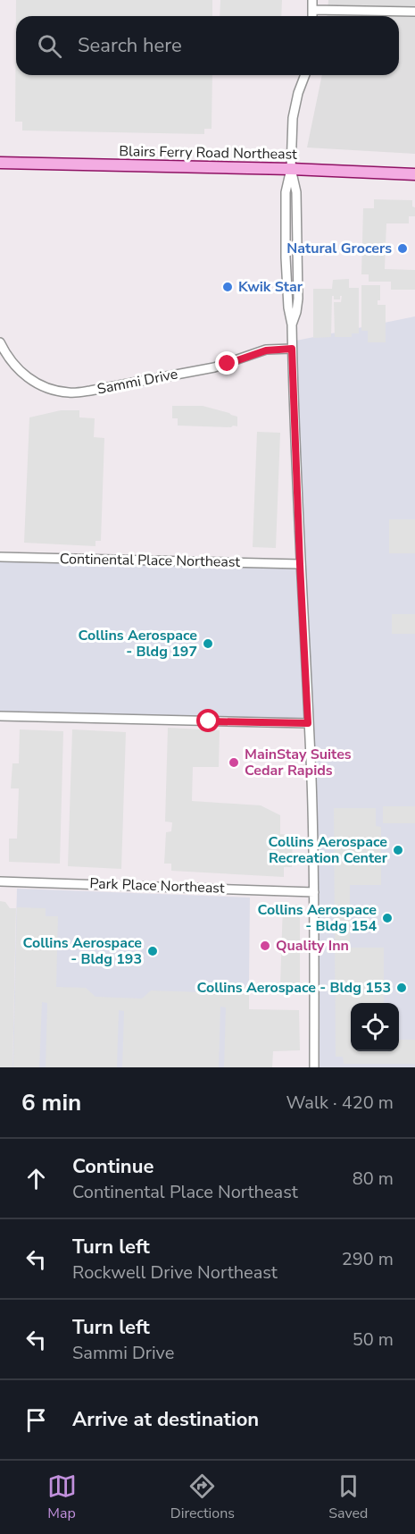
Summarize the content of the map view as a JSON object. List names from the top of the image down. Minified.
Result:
{"streets":{"main road":["Blairs Ferry Road Northeast"],"street":["Sammi Drive","Continental Place Northeast","Park Place Northeast"]},"places":["Natural Grocers","Kwik Star","Collins Aerospace - Bldg 197","MainStay Suites Cedar Rapids","Collins Aerospace Recreation Center","Collins Aerospace - Bldg 154","Quality Inn","Collins Aerospace - Bldg 193","Collins Aerospace - Bldg 153"],"page":{"search":"Search here","heading":["6 min","Walk · 420 m"],"list":[["Continue","Continental Place Northeast","80 m"],["Turn left","Rockwell Drive Northeast","290 m"],["Turn left","Sammi Drive","50 m"],"Arrive at destination"],"nav":["Map","Directions","Saved"]}}
